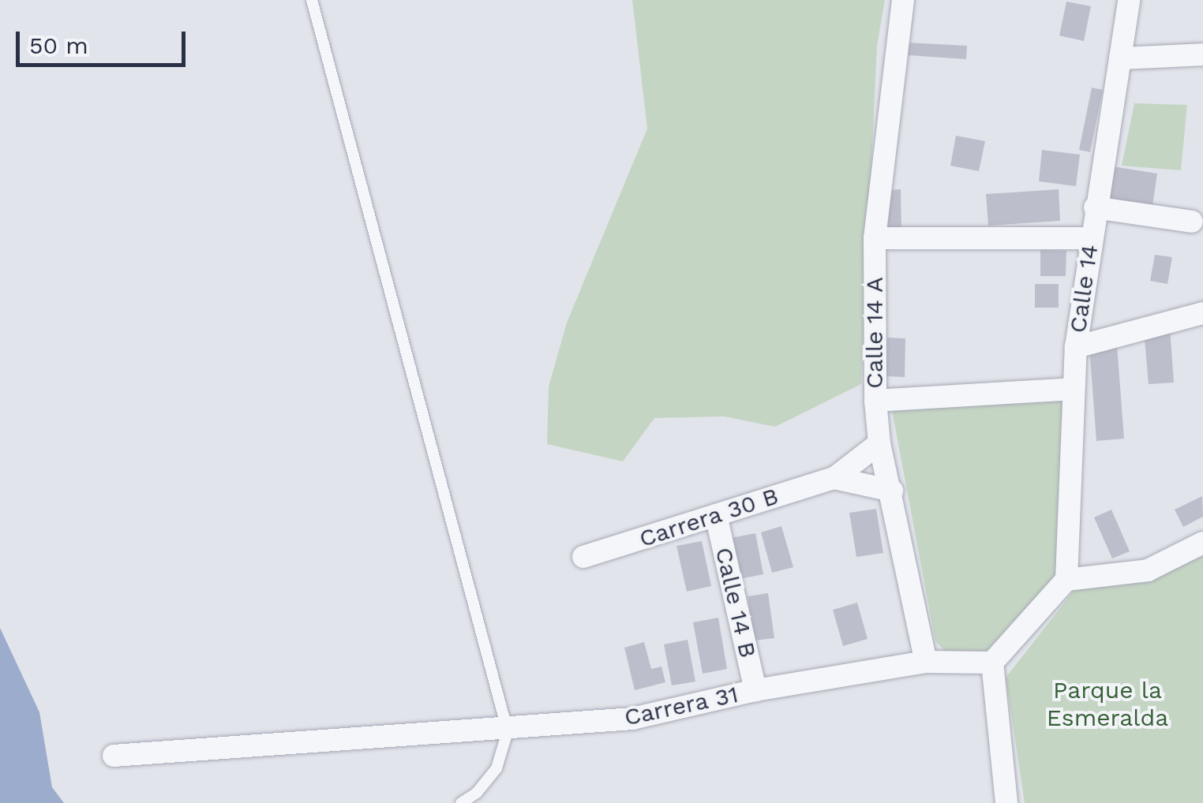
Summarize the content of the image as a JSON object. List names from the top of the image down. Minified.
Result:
{"streets":{"street":["Calle 14","Calle 14 A","Carrera 30 B","Calle 14 B","Carrera 31"]},"crossings":[["Calle 14 A","Carrera 30 B"],["Calle 14 A","Carrera 31"],["Carrera 30 B","Calle 14 B"],["Calle 14 B","Carrera 31"]],"parks":["Parque la Esmeralda"],"scale_bar":"50 m"}
